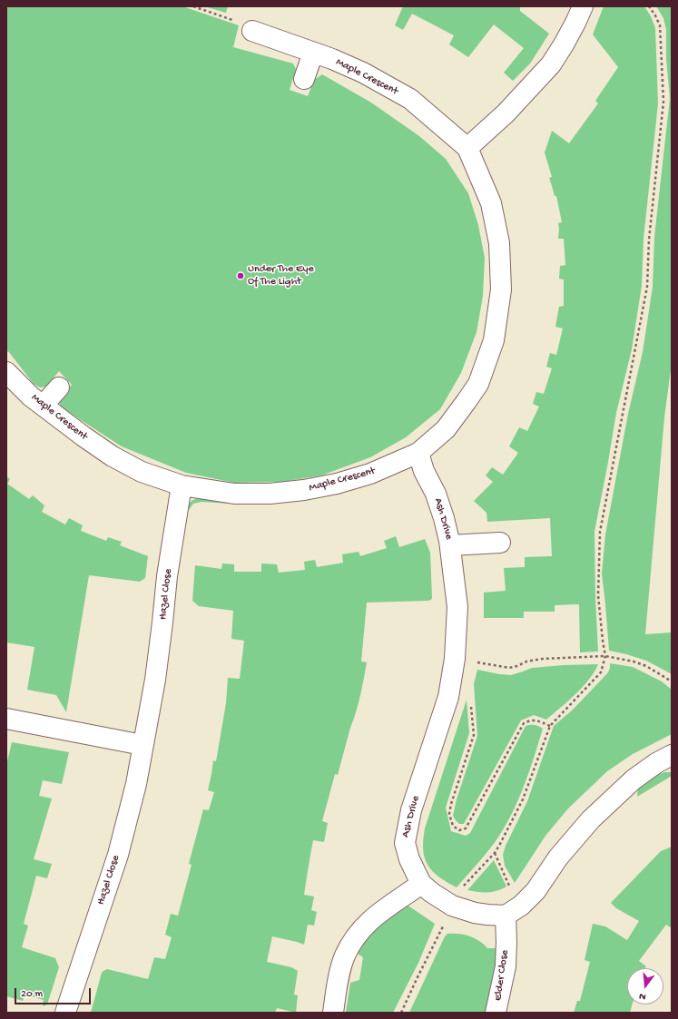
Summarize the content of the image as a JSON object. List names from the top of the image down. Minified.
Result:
{"streets":{"street":["Maple Crescent","Ash Drive","Hazel Close","Elder Close"]},"crossings":[["Maple Crescent","Ash Drive"],["Maple Crescent","Hazel Close"],["Ash Drive","Elder Close"]],"places":["Under The Eye Of The Light"],"scale_bar":"20 m","north":"bottom"}
